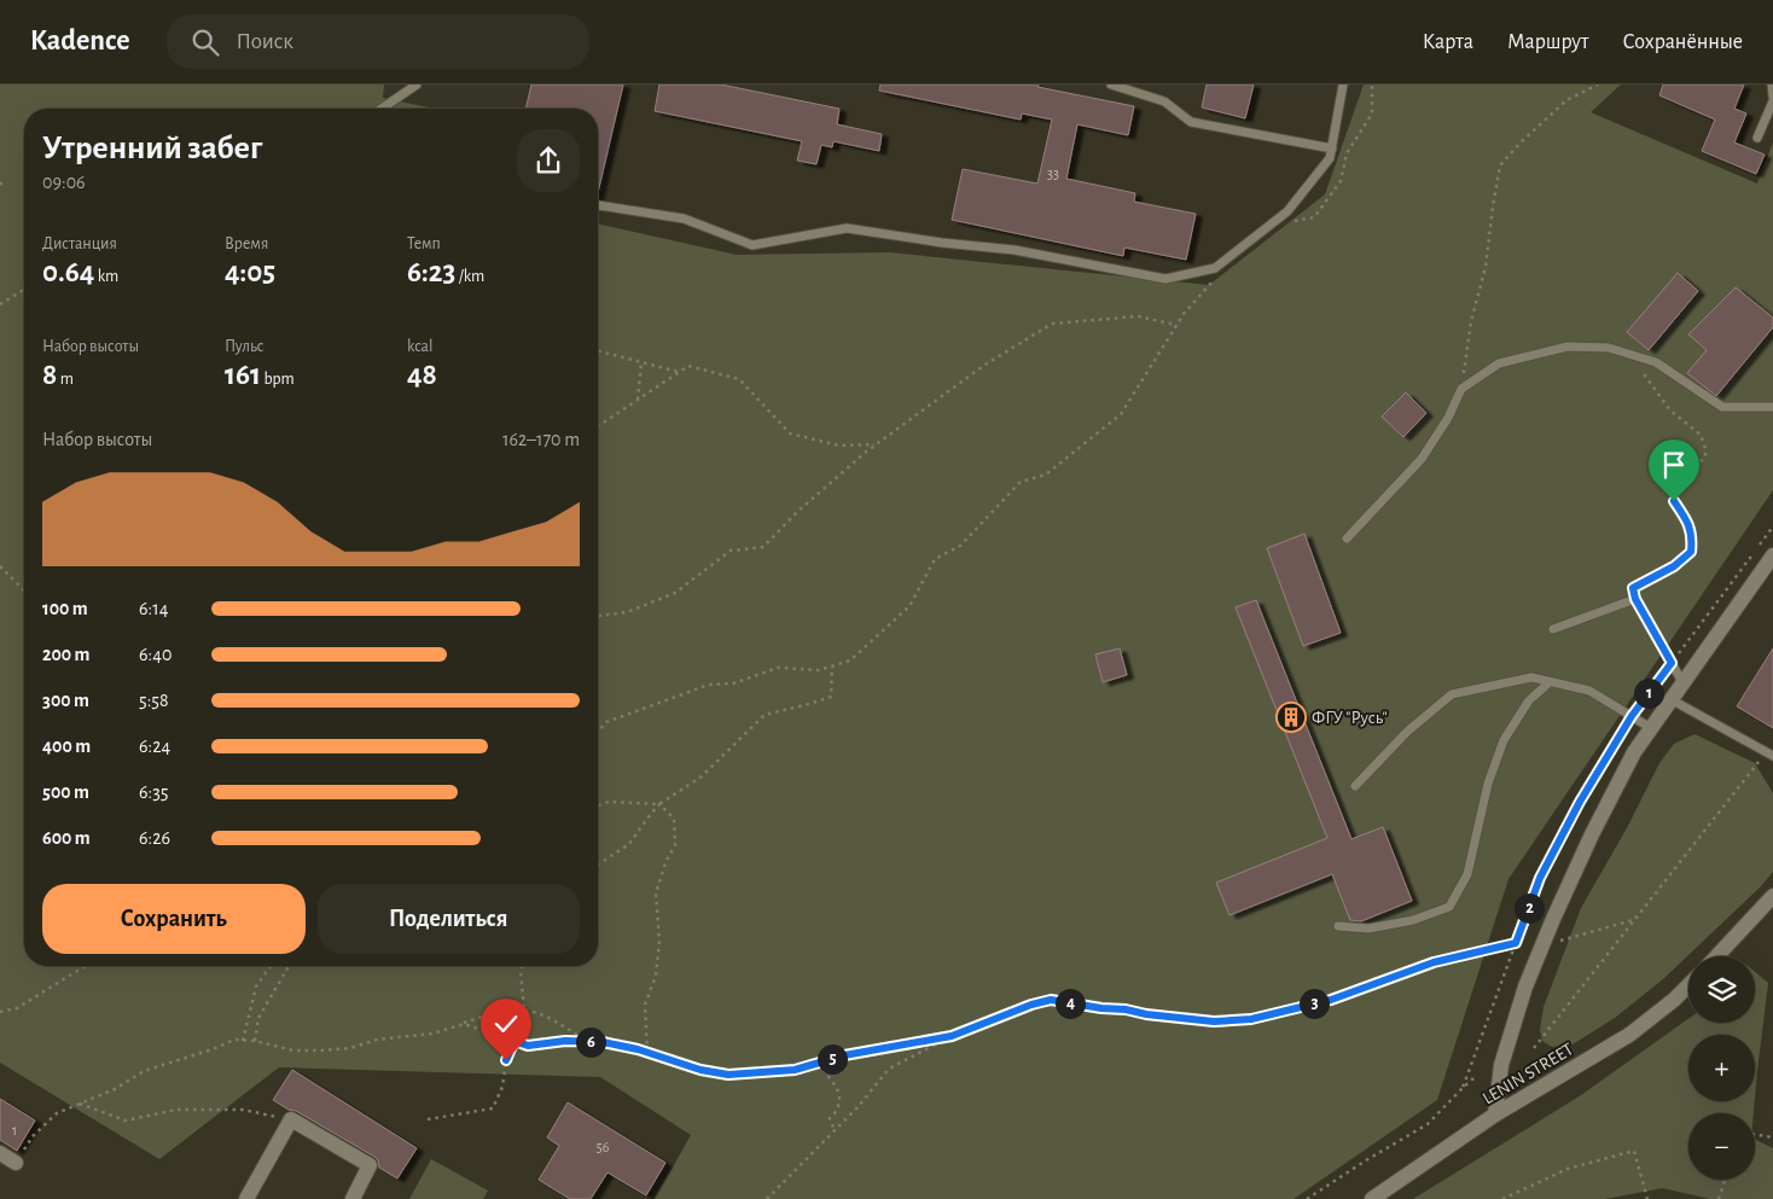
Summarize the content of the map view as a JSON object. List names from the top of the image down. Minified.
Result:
{"streets":{"street":["LENIN STREET"]},"places":{"building":["ФГУ \"Русь\""]},"house_numbers":["33","1","56"],"page":{"header":"Kadence","search":"Поиск","nav":["Карта","Маршрут","Сохранённые"],"heading":["Утренний забег","09:06"],"stats":[["Дистанция","0.64 km"],["Время","4:05"],["Темп","6:23 /km"],["Набор высоты","8 m"],["Пульс","161 bpm"],["kcal","48"]],"chart":["Набор высоты","162–170 m"],"list":[{"name":"100 m","note":"6:14"},{"name":"200 m","note":"6:40"},{"name":"300 m","note":"5:58"},{"name":"400 m","note":"6:24"},{"name":"500 m","note":"6:35"},{"name":"600 m","note":"6:26"}],"pins":["1","2","3","4","6","5"],"buttons":["Сохранить","Поделиться"],"map_buttons":["+","−"]}}
